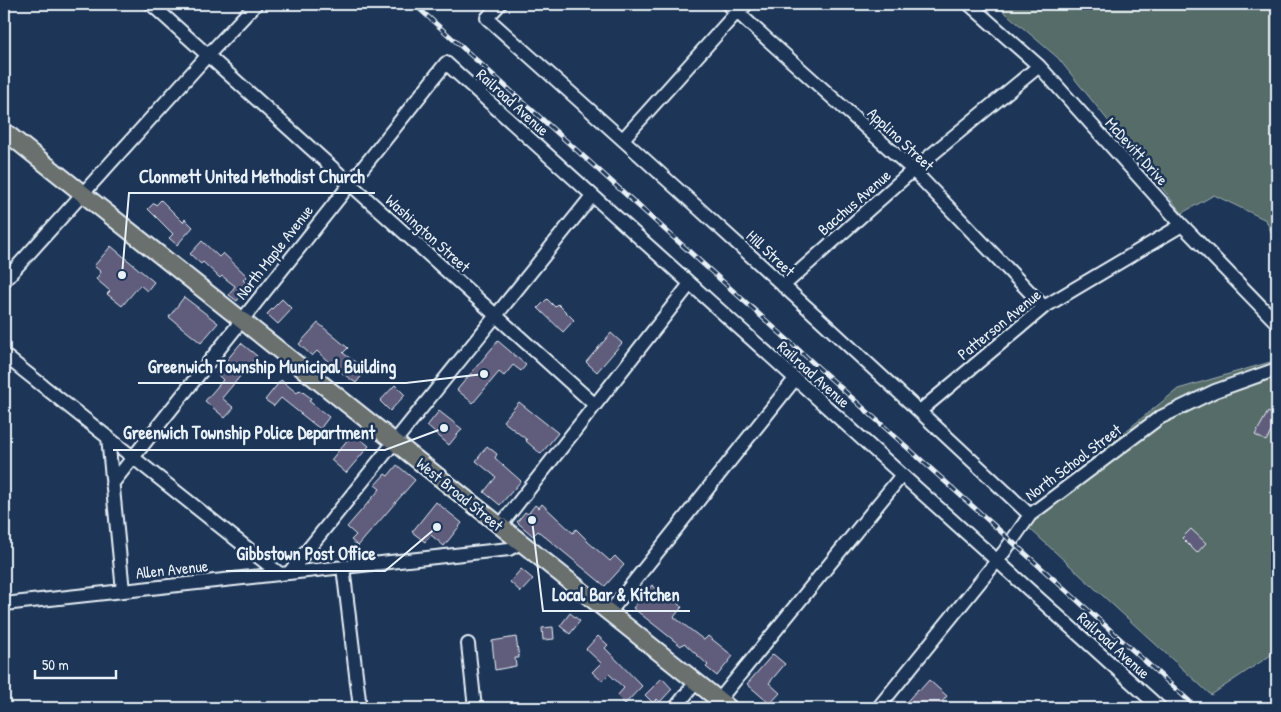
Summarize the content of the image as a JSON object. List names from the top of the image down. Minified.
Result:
{"streets":{"main road":["West Broad Street"],"street":["Railroad Avenue","Applino Street","McDevitt Drive","Bacchus Avenue","Washington Street","North Maple Avenue","Hill Street","Patterson Avenue","North School Street","Allen Avenue"]},"crossings":[["Railroad Avenue","North Maple Avenue"],["Railroad Avenue","North School Street"],["Applino Street","Bacchus Avenue"],["Applino Street","Patterson Avenue"],["McDevitt Drive","Bacchus Avenue"],["McDevitt Drive","Patterson Avenue"],["Bacchus Avenue","Hill Street"],["Washington Street","North Maple Avenue"],["North Maple Avenue","West Broad Street"],["Hill Street","Patterson Avenue"],["Hill Street","North School Street"],["West Broad Street","Allen Avenue"]],"places":["Clonmett United Methodist Church","Greenwich Township Municipal Building","Greenwich Township Police Department","Local Bar & Kitchen","Gibbstown Post Office"],"scale_bar":"50 m"}
